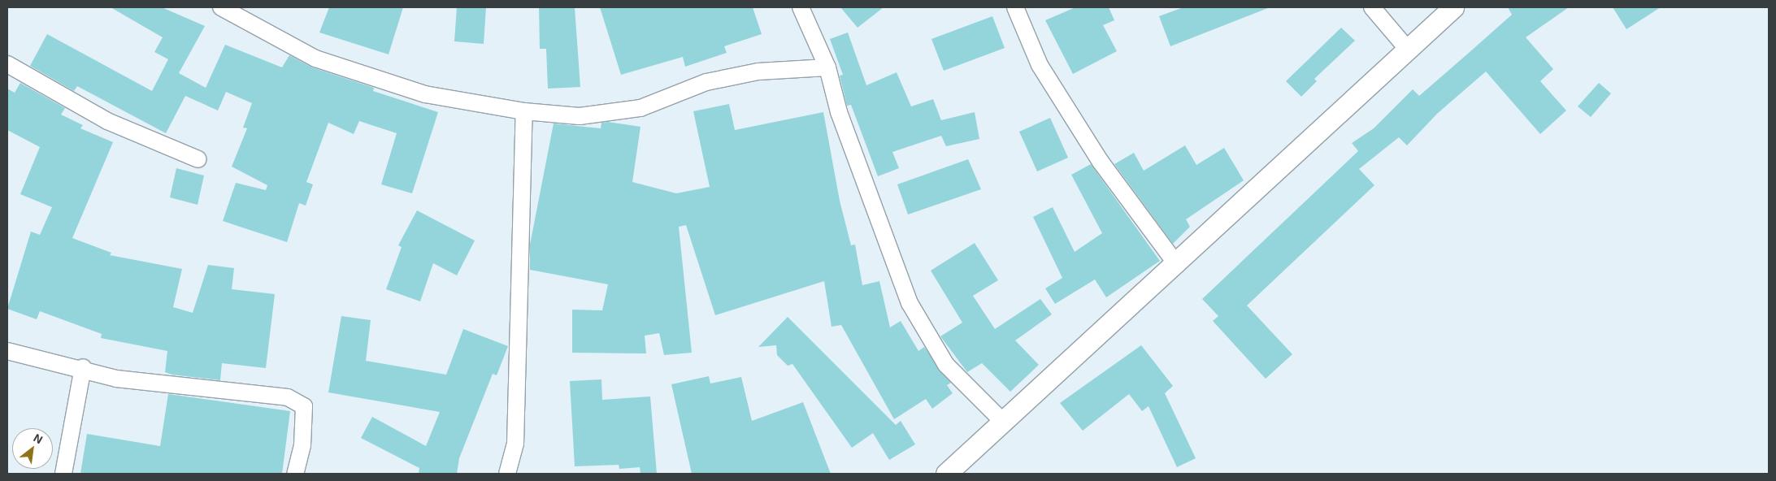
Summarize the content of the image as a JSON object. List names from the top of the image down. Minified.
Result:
{"north":"top right"}
